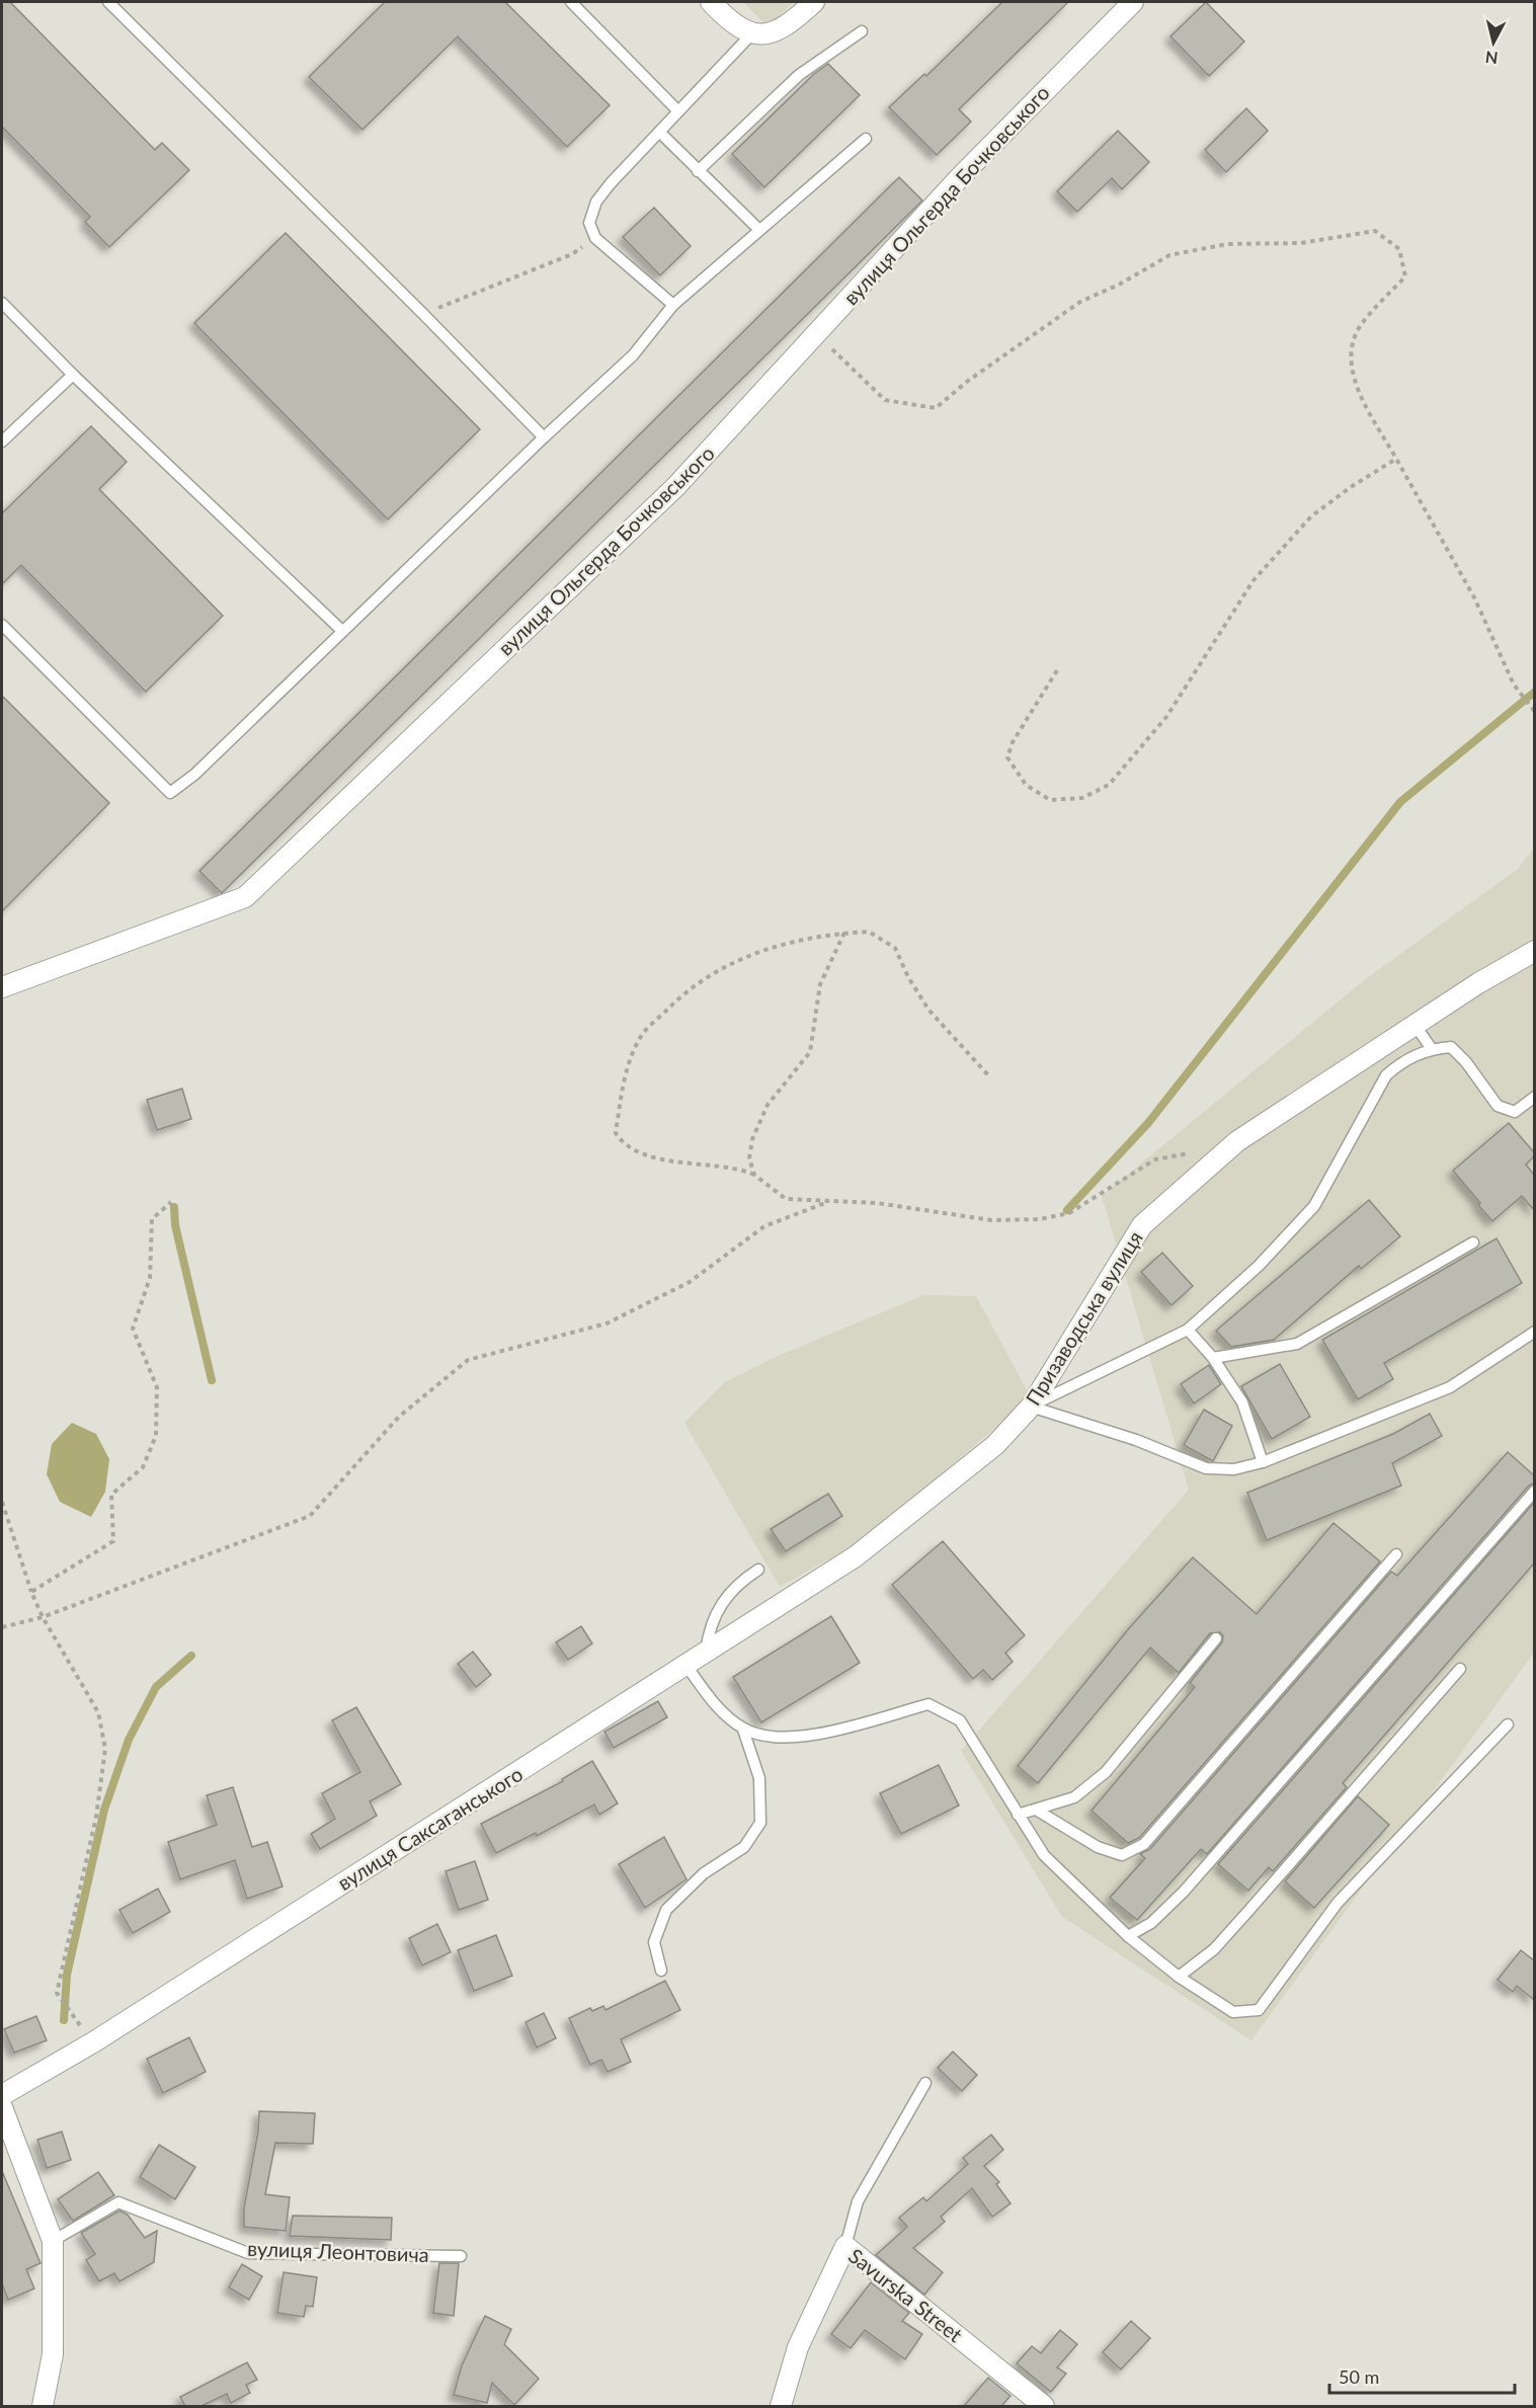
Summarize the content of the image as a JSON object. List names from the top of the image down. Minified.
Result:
{"streets":{"street":["вулиця Ольгерда Бочковського","Призаводська вулиця","вулиця Саксаганського","Savurska Street"],"lane":["вулиця Леонтовича"]},"crossings":[["Призаводська вулиця","вулиця Саксаганського"]],"scale_bar":"50 m","north":"bottom"}
